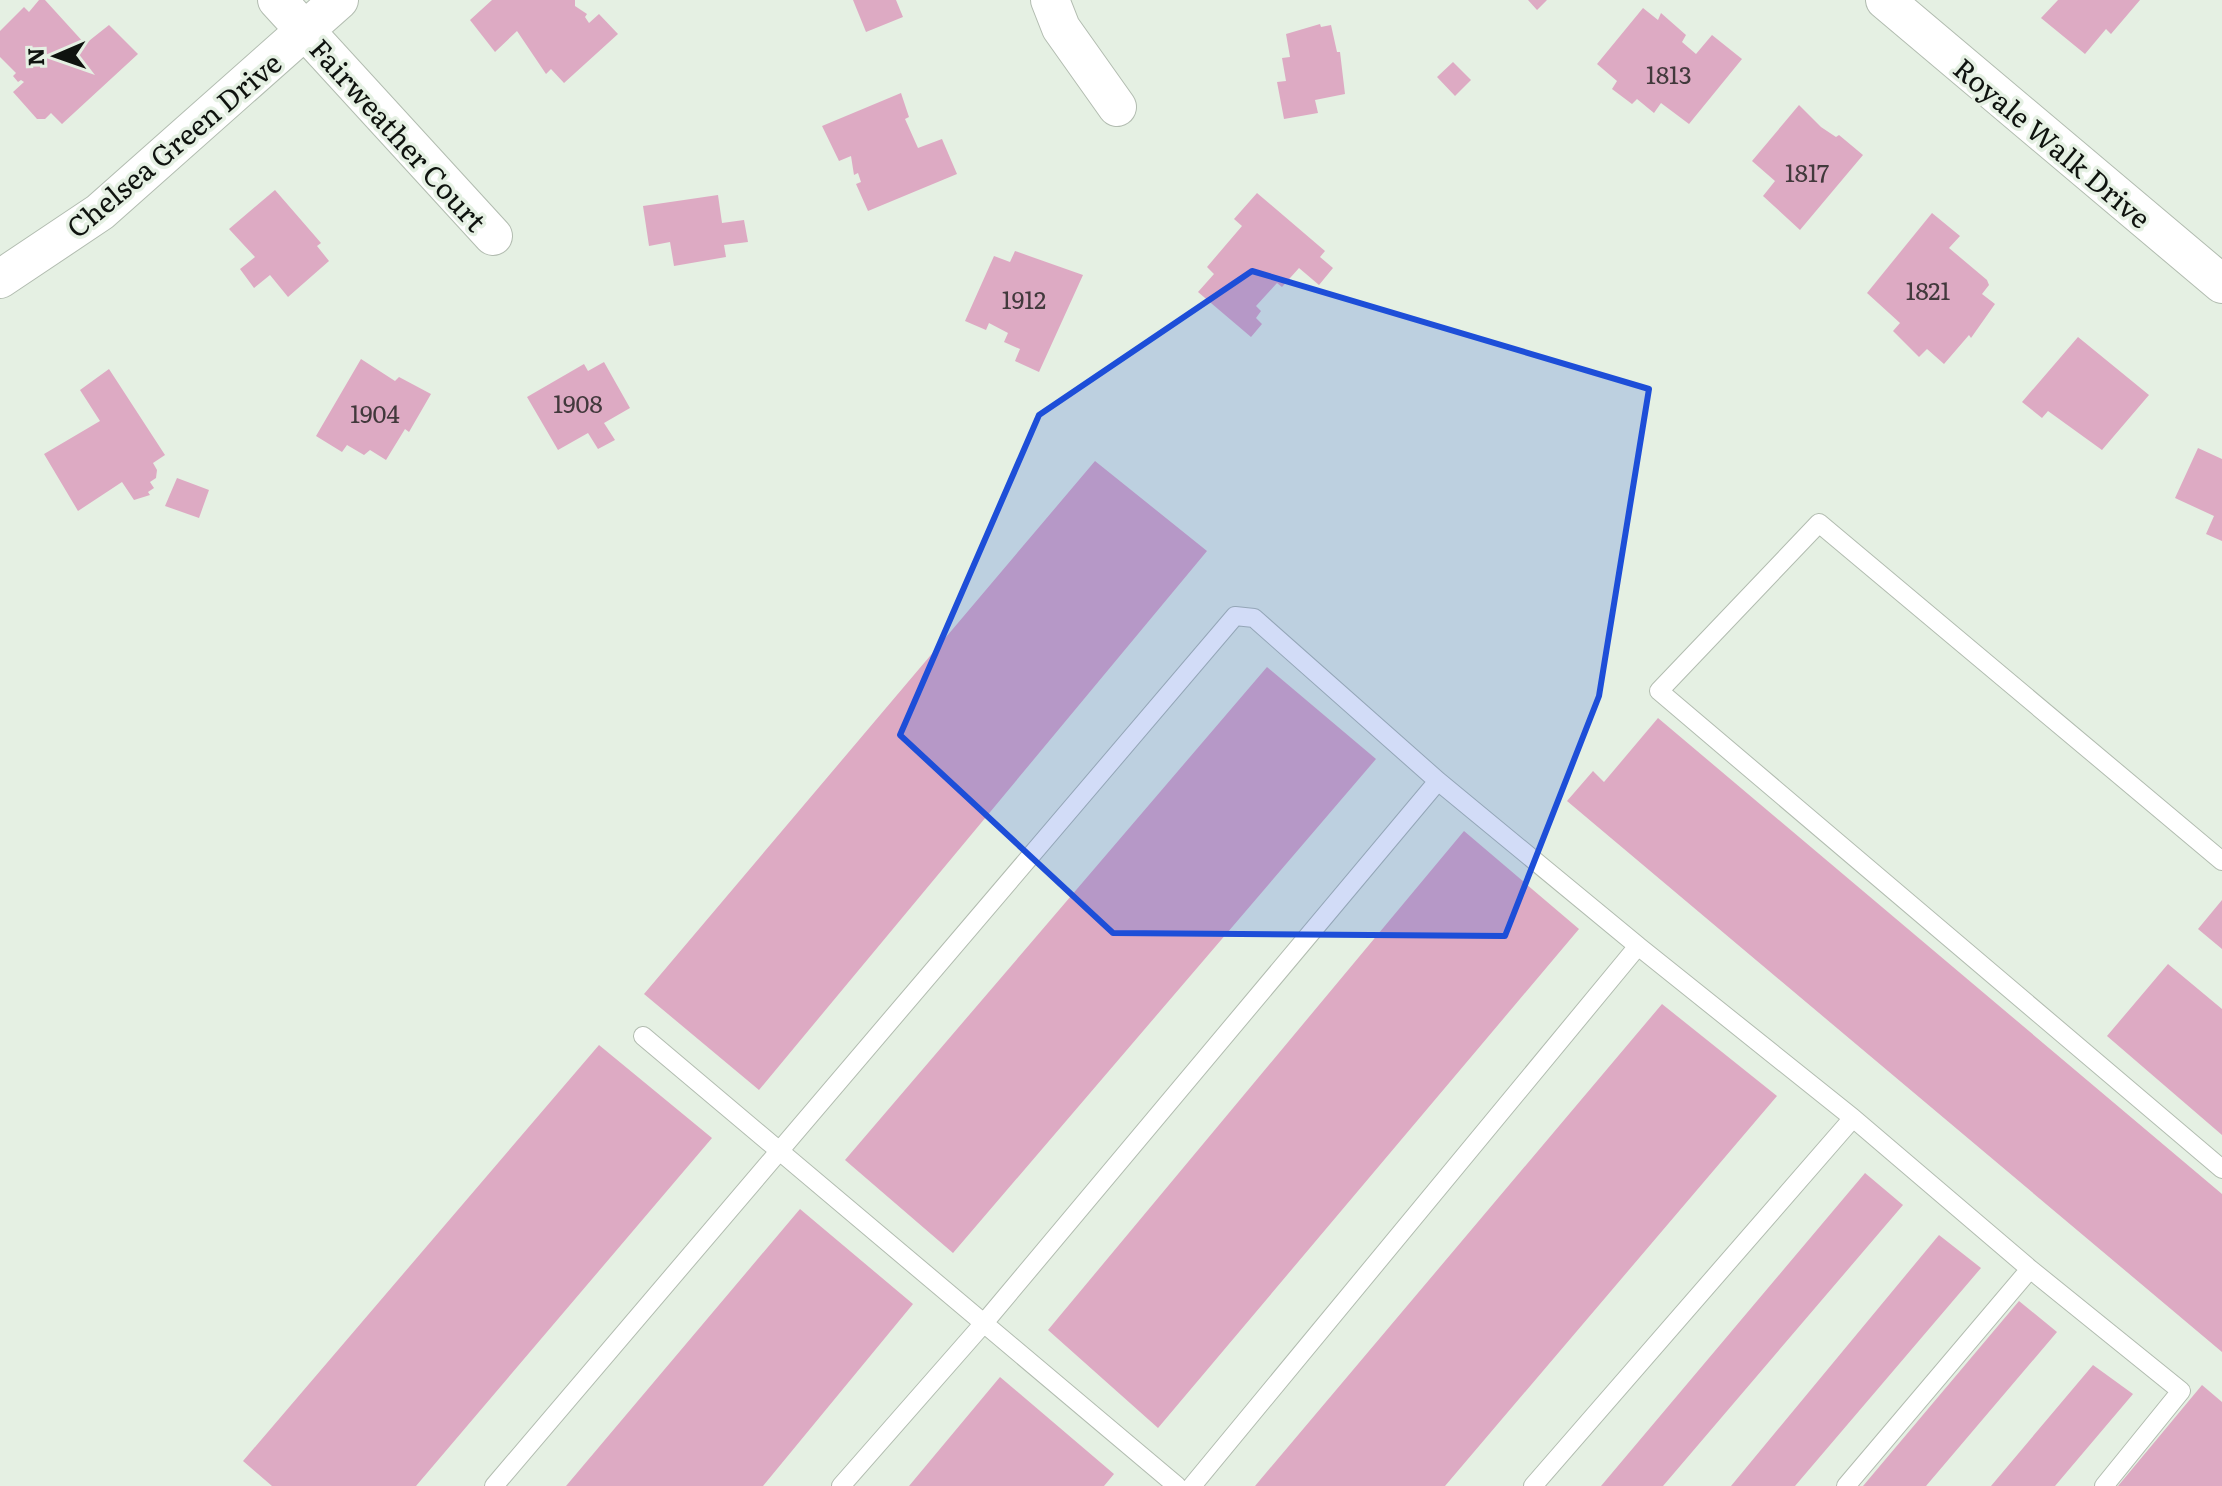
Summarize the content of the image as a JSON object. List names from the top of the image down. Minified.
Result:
{"streets":{"street":["Fairweather Court","Royale Walk Drive","Chelsea Green Drive"]},"crossings":[["Fairweather Court","Chelsea Green Drive"]],"house_numbers":["1813","1817","1821","1912","1908","1904"],"north":"left"}
